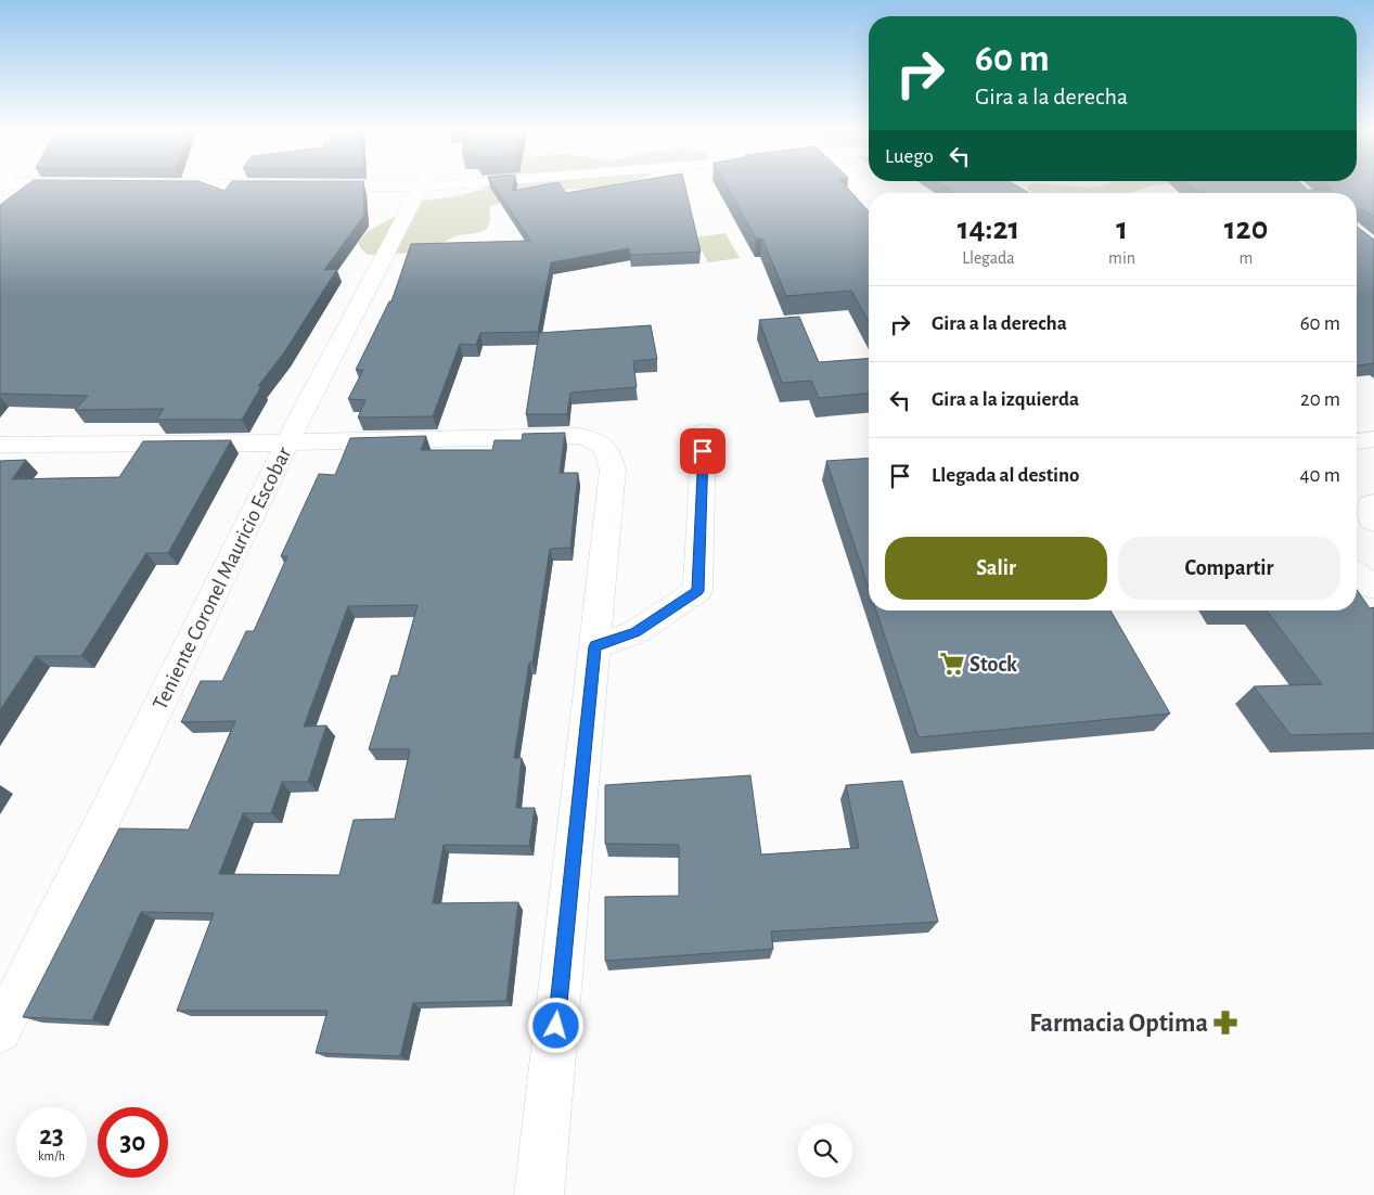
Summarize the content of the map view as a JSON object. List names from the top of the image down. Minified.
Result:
{"streets":{"street":["Teniente Coronel Mauricio Escobar"]},"places":{"supermarket":["Stock"],"pharmacy":["Farmacia Optima"]},"page":{"turn":["60 m","Gira a la derecha"],"then":"Luego","eta":["14:21","Llegada","1","min","120","m"],"list":[{"name":"Gira a la derecha","value":"60 m"},{"name":"Gira a la izquierda","value":"20 m"},{"name":"Llegada al destino","value":"40 m"}],"buttons":["Salir","Compartir"],"speed":"23 km/h","limit":"30"}}
